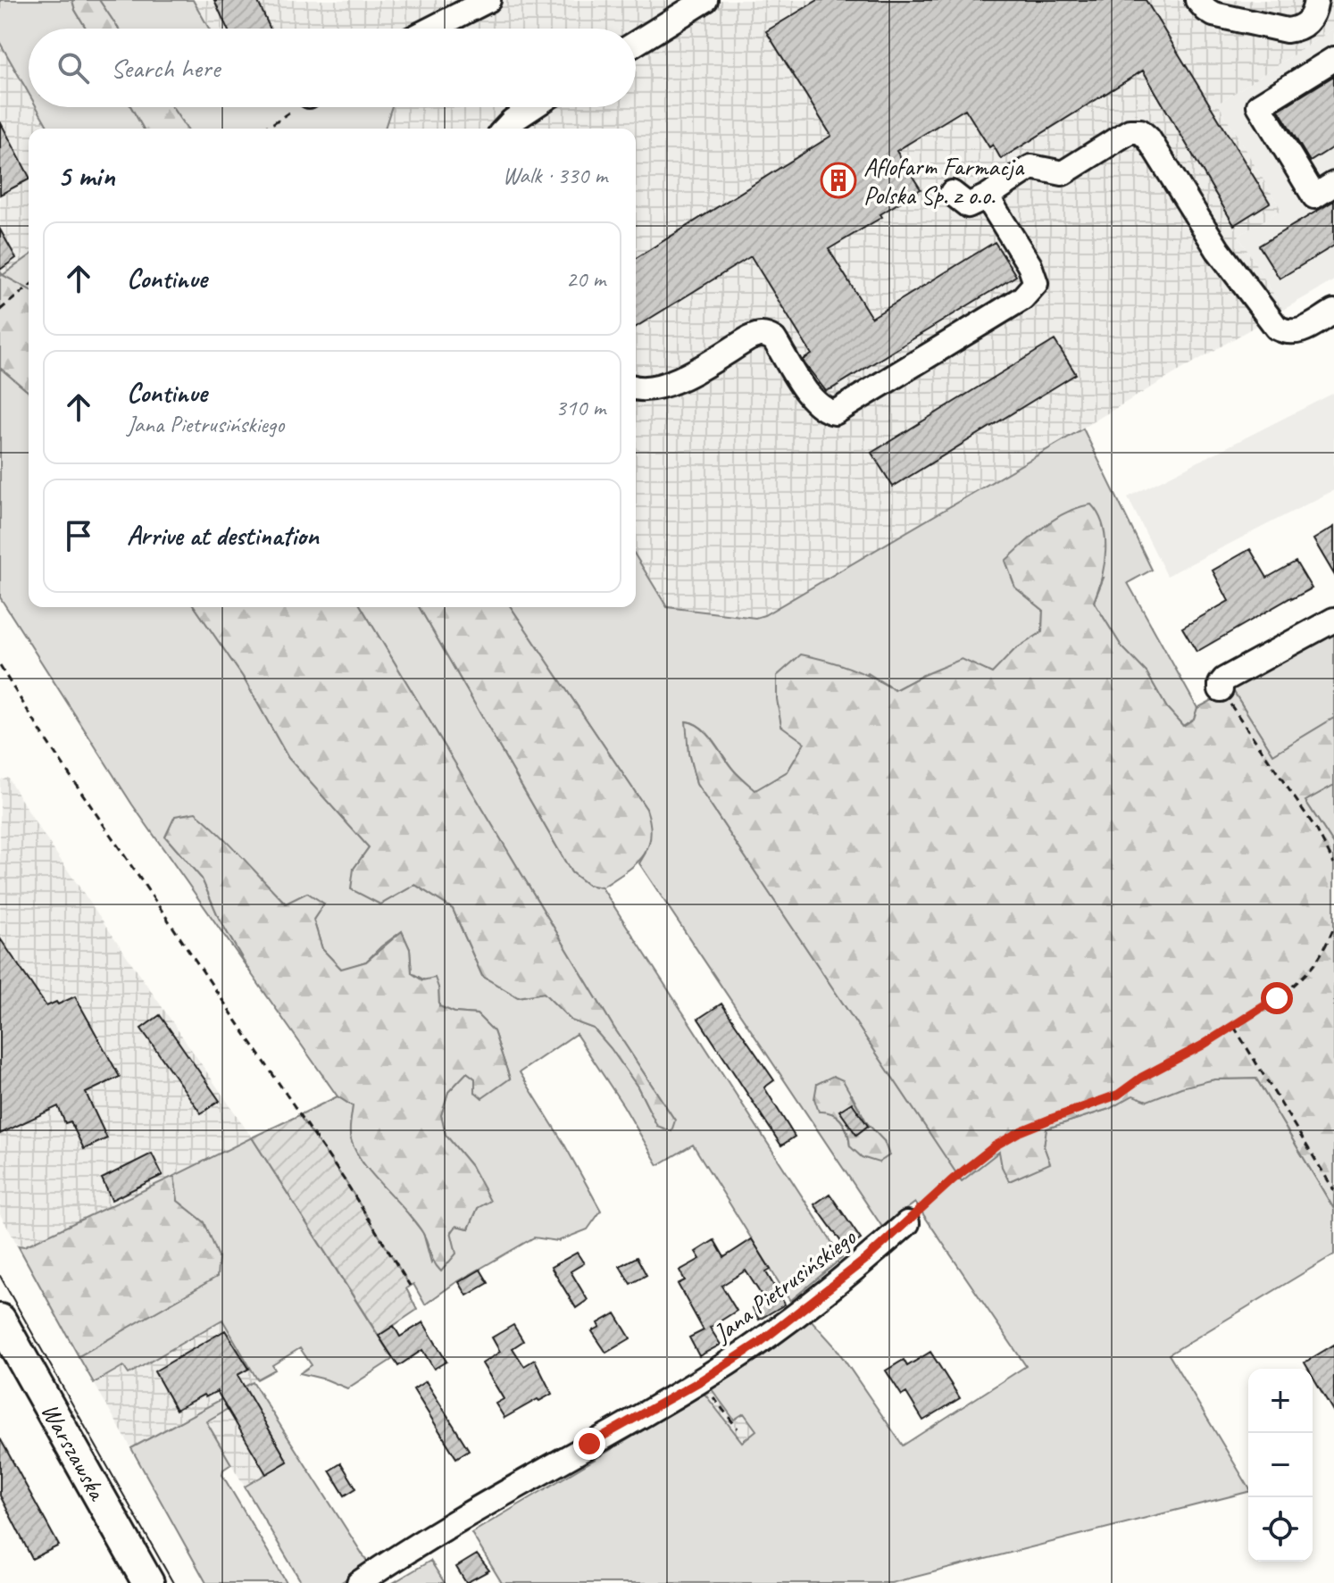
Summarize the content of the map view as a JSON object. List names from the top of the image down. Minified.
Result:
{"streets":{"main road":["Warszawska"],"street":["Jana Pietrusińskiego"]},"places":{"building":["Aflofarm Farmacja Polska Sp. z o.o."]},"page":{"search":"Search here","heading":["5 min","Walk · 330 m"],"list":[["Continue","20 m"],["Continue","Jana Pietrusińskiego","310 m"],"Arrive at destination"],"map_buttons":["+","−"]}}
